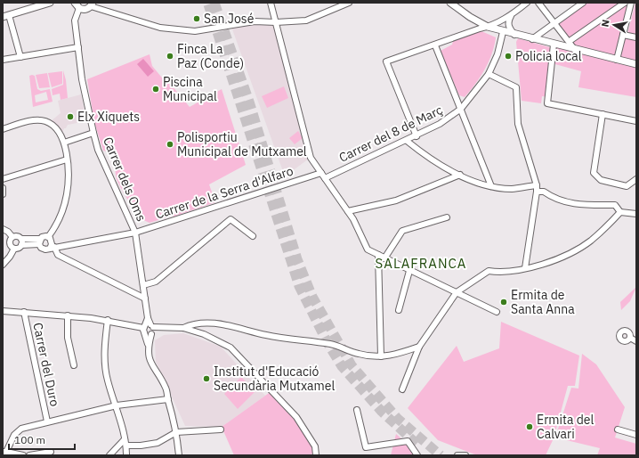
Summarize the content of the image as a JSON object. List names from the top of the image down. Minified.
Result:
{"streets":{"street":["Carrer del 8 de Març","Carrer dels Oms","Carrer de la Serra d'Alfaro","Carrer del Duro"]},"crossings":[["Carrer dels Oms","Carrer de la Serra d'Alfaro"]],"districts":["SALAFRANCA"],"places":["San José","Finca La Paz (Conde)","Policia local","Piscina Municipal","Elx Xiquets","Polisportiu Municipal de Mutxamel","Ermita de Santa Anna","Institut d'Educació Secundària Mutxamel","Ermita del Calvari"],"scale_bar":"100 m","north":"left"}
